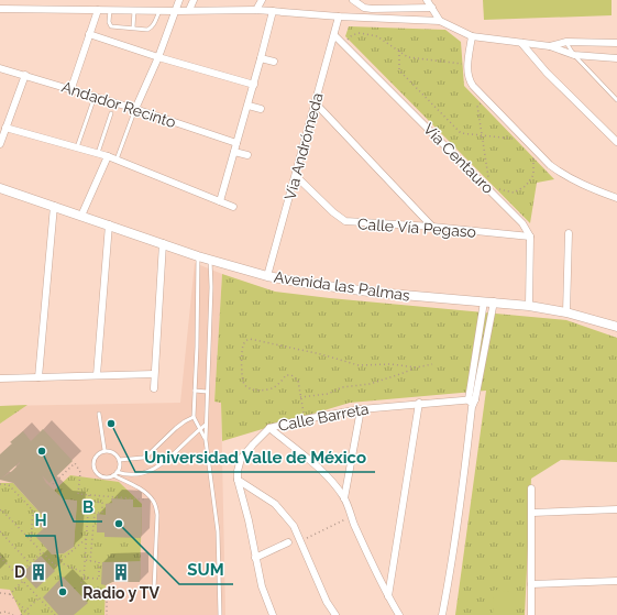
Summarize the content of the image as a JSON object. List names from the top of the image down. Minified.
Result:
{"streets":{"street":["Andador Recinto","Vía Andrómeda","Vía Centauro","Calle Vía Pegaso","Avenida las Palmas","Calle Barreta"]},"crossings":[["Vía Andrómeda","Vía Centauro"],["Vía Andrómeda","Calle Vía Pegaso"],["Vía Andrómeda","Avenida las Palmas"],["Vía Centauro","Calle Vía Pegaso"]],"places":{"other":["Universidad Valle de México","B","SUM","H"],"building":["D","Radio y TV"]}}
